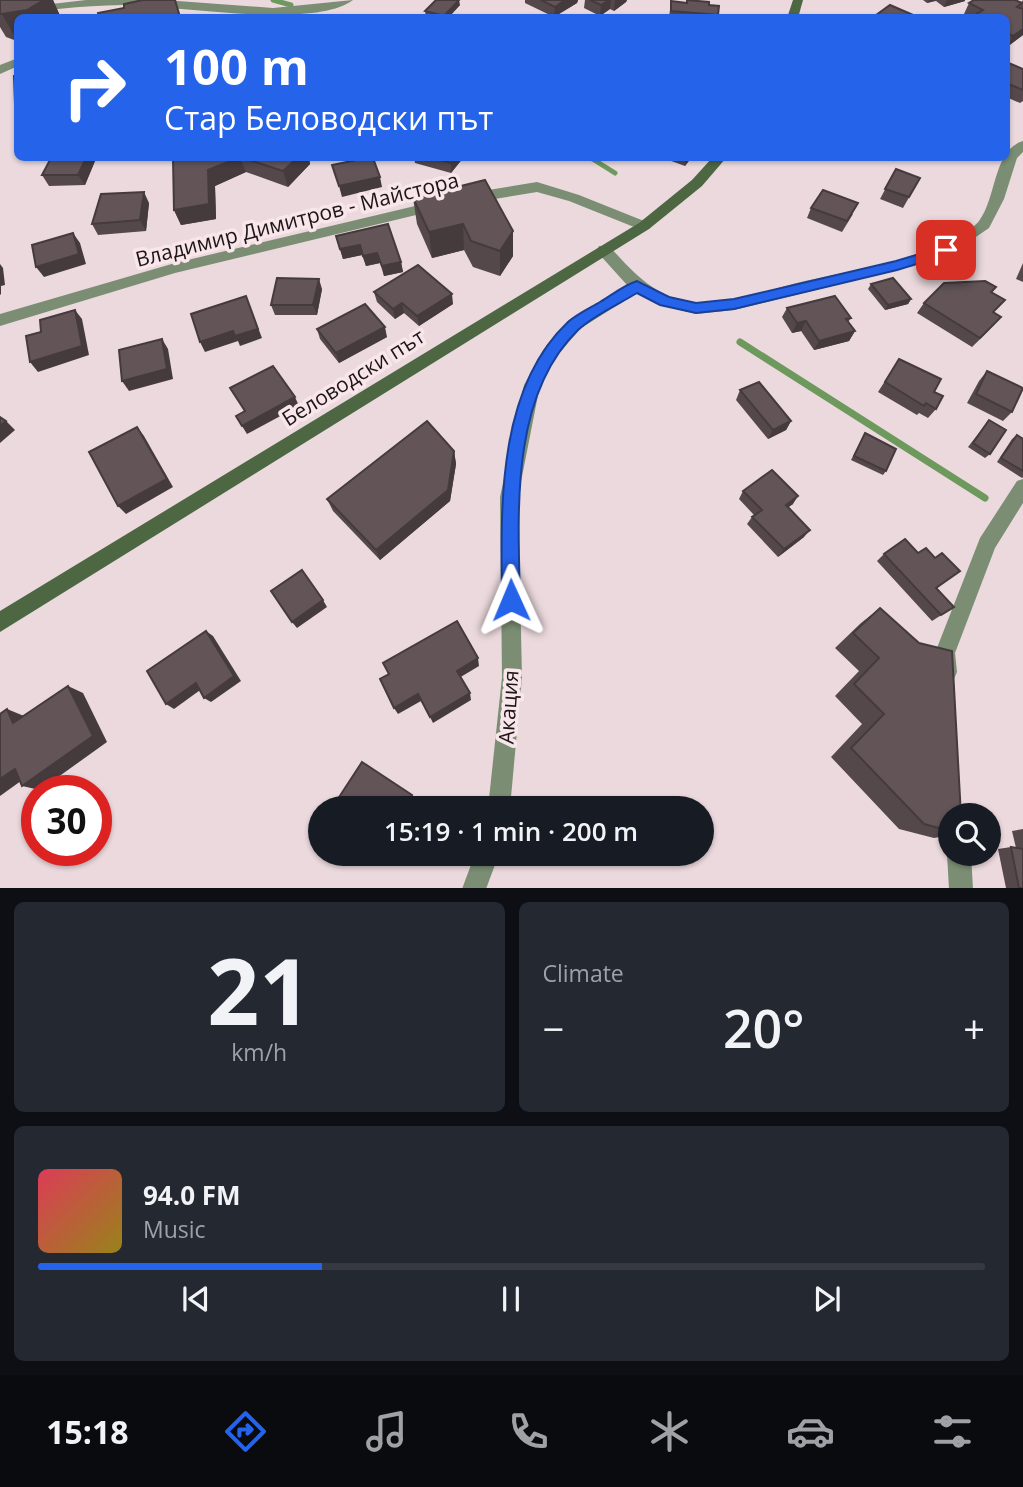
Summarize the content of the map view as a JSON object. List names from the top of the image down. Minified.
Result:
{"streets":{"street":["Владимир Димитров - Майстора","Беловодски път","Акация"]},"crossings":[["Владимир Димитров - Майстора","Беловодски път"]],"page":{"turn":["100 m","Стар Беловодски път"],"limit":"30","trip":"15:19 · 1 min · 200 m","tile":[["21","km/h"],"Climate"],"heat":["−","20°","+"],"song":["94.0 FM","Music"],"tabs":"15:18"}}
